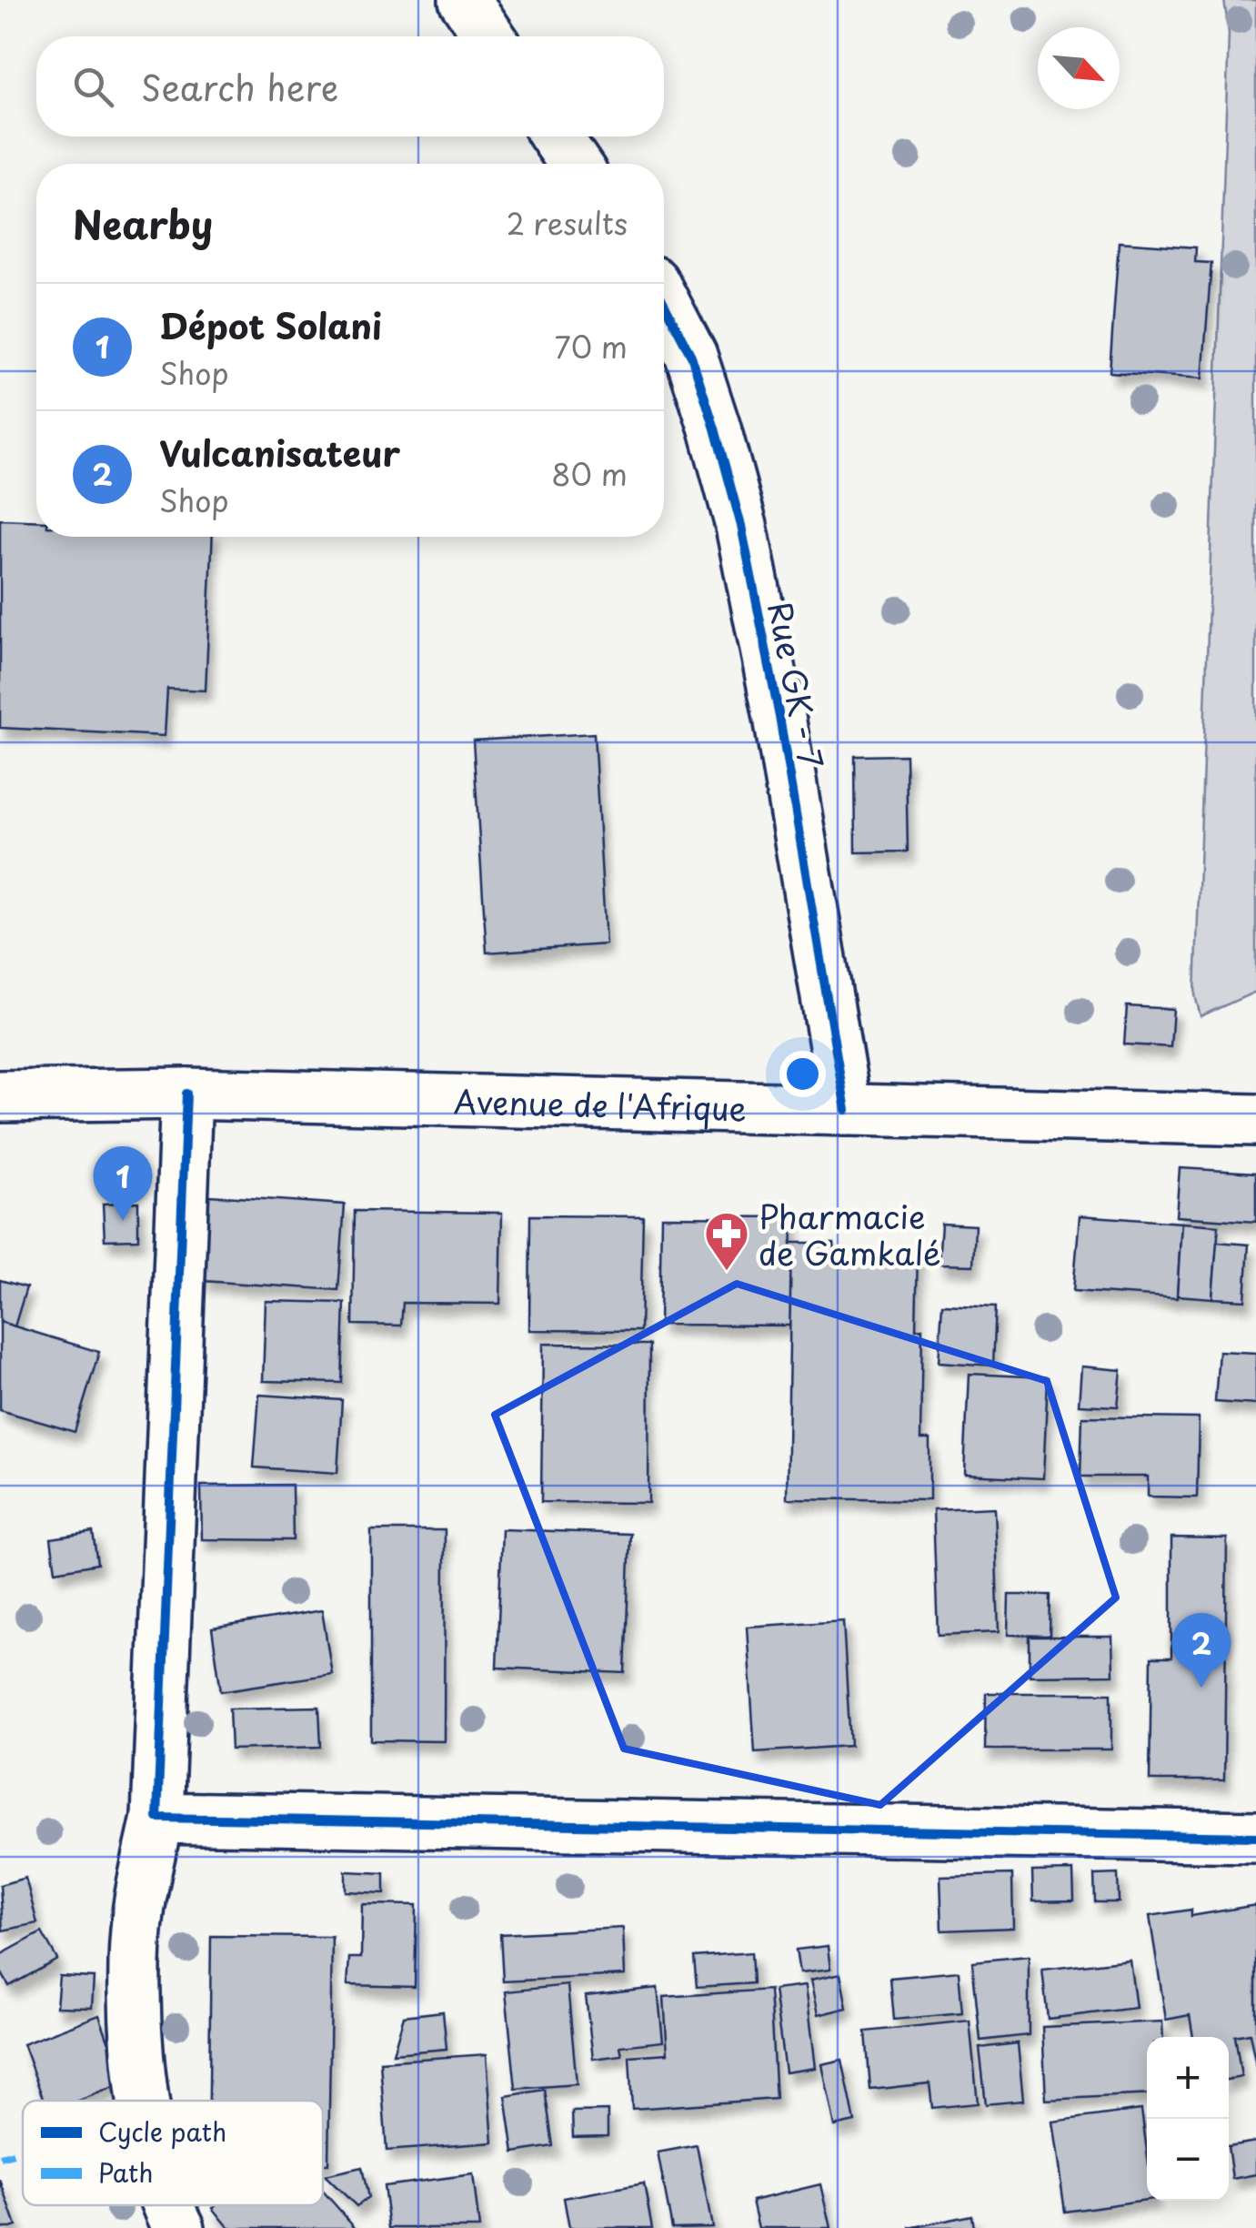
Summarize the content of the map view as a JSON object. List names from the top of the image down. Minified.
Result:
{"streets":{"street":["Rue GK - 7","Avenue de l'Afrique"]},"crossings":[["Rue GK - 7","Avenue de l'Afrique"]],"places":{"pharmacy":["Pharmacie de Gamkalé"]},"legend":["Cycle path","Path"],"north":"bottom right","page":{"search":"Search here","heading":["Nearby","2 results"],"list":[{"mark":"1","name":"Dépot Solani","note":"Shop","value":"70 m"},{"mark":"2","name":"Vulcanisateur","note":"Shop","value":"80 m"}],"pins":["1","2"],"map_buttons":["+","−"]}}
